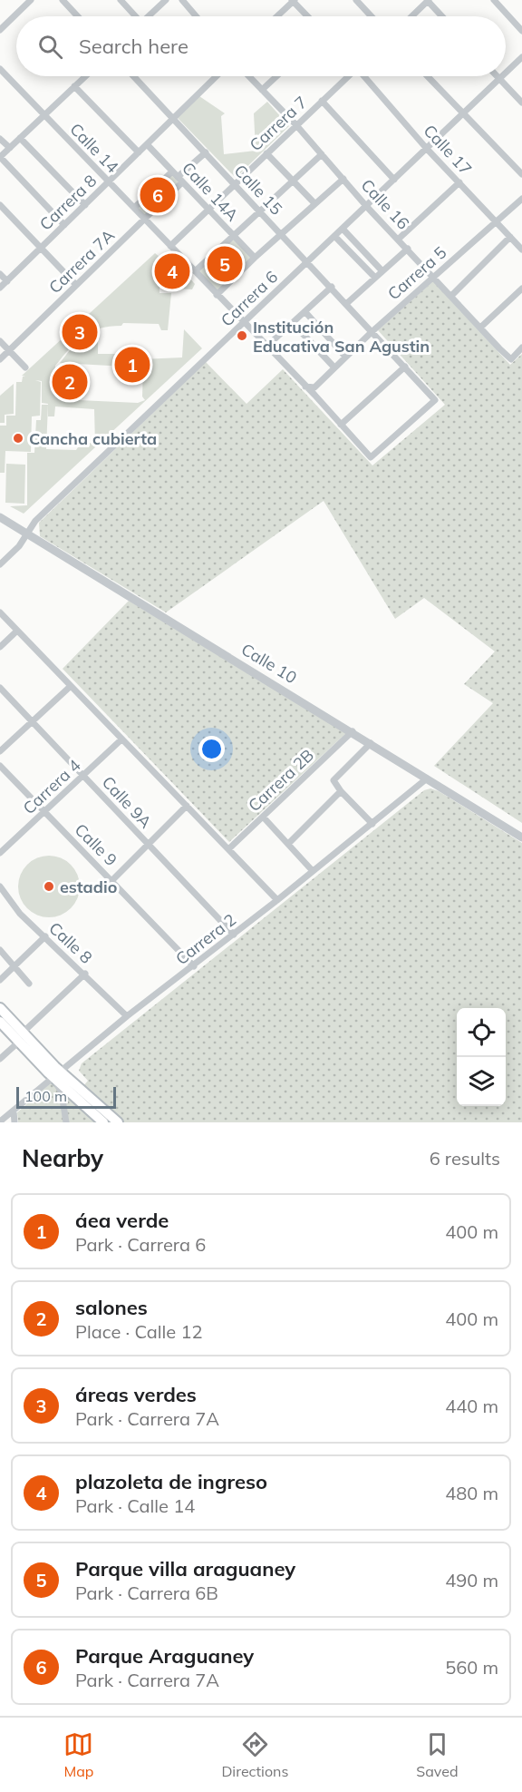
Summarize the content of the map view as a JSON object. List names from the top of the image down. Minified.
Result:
{"streets":{"street":["Carrera 7","Calle 14","Calle 17","Calle 15","Calle 14A","Carrera 8","Calle 16","Carrera 7A","Carrera 5","Carrera 6","Calle 10","Carrera 2B","Carrera 4","Calle 9A","Calle 9","Carrera 2","Calle 8"]},"crossings":[["Carrera 7","Calle 14"],["Carrera 7","Calle 15"],["Carrera 7","Calle 14A"],["Carrera 7","Calle 16"],["Calle 14","Calle 15"],["Calle 14","Carrera 8"],["Calle 14","Carrera 7A"],["Calle 14","Carrera 5"],["Calle 14","Carrera 6"],["Calle 17","Carrera 5"],["Calle 17","Carrera 6"],["Calle 15","Carrera 8"],["Calle 15","Carrera 7A"],["Calle 15","Carrera 5"],["Calle 15","Carrera 6"],["Calle 14A","Carrera 8"],["Calle 14A","Carrera 7A"],["Calle 16","Carrera 5"],["Calle 16","Carrera 6"],["Carrera 6","Calle 10"],["Calle 10","Carrera 2B"],["Calle 10","Carrera 2"],["Carrera 4","Calle 9A"],["Carrera 4","Calle 9"],["Calle 9A","Carrera 2"],["Calle 9","Carrera 2"],["Carrera 2","Calle 8"]],"places":["Institución Educativa San Agustin","Cancha cubierta","estadio"],"scale_bar":"100 m","page":{"search":"Search here","pins":["6","5","4","3","1","2"],"scale":"100 m","heading":["Nearby","6 results"],"list":[{"mark":"1","name":"áea verde","note":"Park · Carrera 6","value":"400 m"},{"mark":"2","name":"salones","note":"Place · Calle 12","value":"400 m"},{"mark":"3","name":"áreas verdes","note":"Park · Carrera 7A","value":"440 m"},{"mark":"4","name":"plazoleta de ingreso","note":"Park · Calle 14","value":"480 m"},{"mark":"5","name":"Parque villa araguaney","note":"Park · Carrera 6B","value":"490 m"},{"mark":"6","name":"Parque Araguaney","note":"Park · Carrera 7A","value":"560 m"}],"nav":["Map","Directions","Saved"]}}
